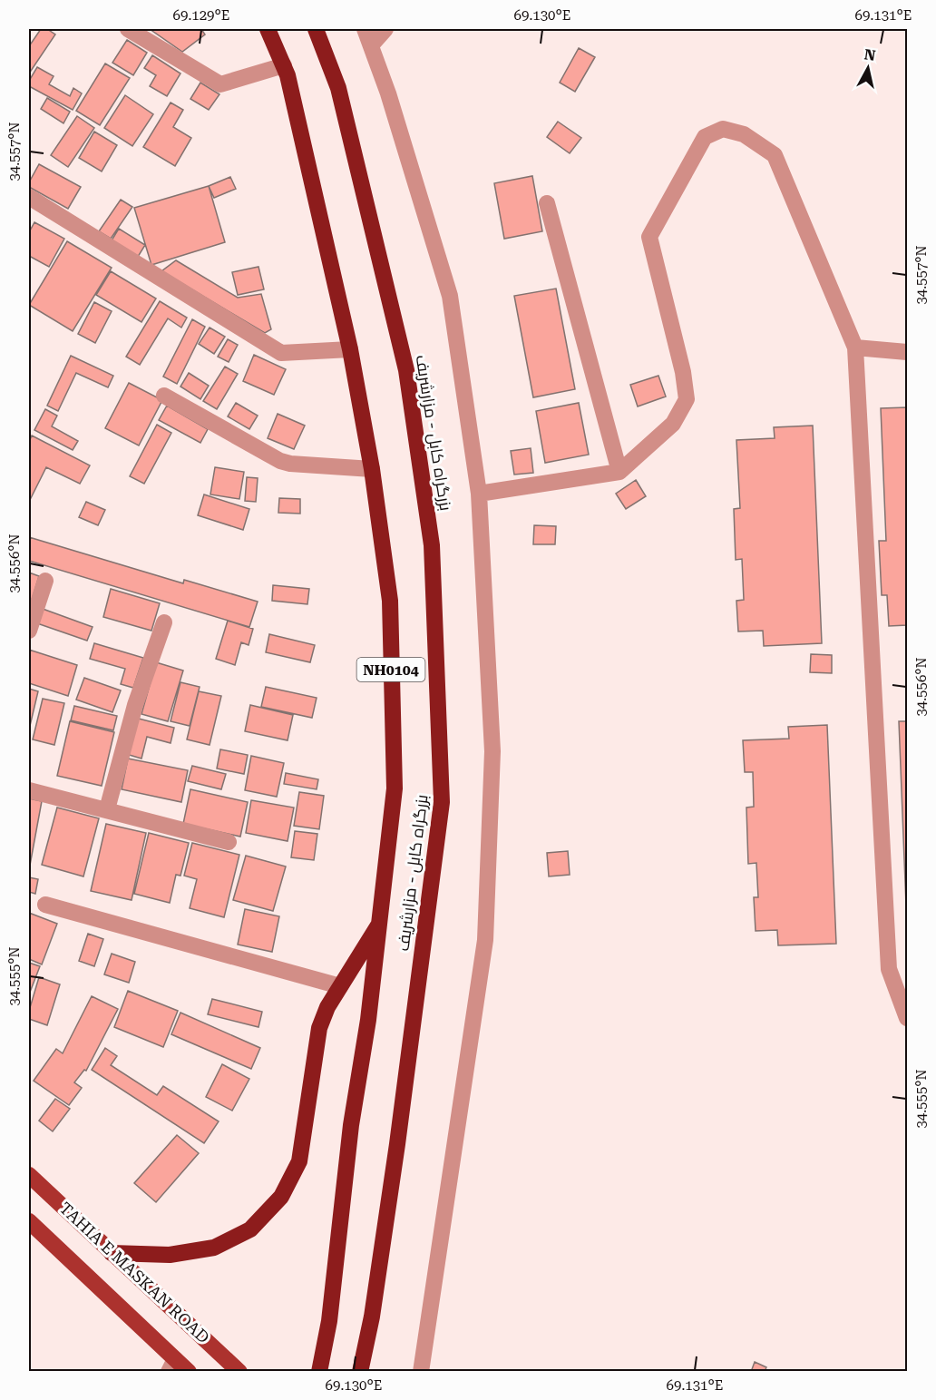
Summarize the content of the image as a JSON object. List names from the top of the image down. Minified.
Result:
{"streets":{"highway":["بزرگراه کابل - مزارشریف","NH0104"],"main road":["TAHIA E MASKAN ROAD"]},"north":"top","coordinates":["69.129°E","69.130°E","69.131°E","34.557°N","34.556°N","34.555°N"]}
